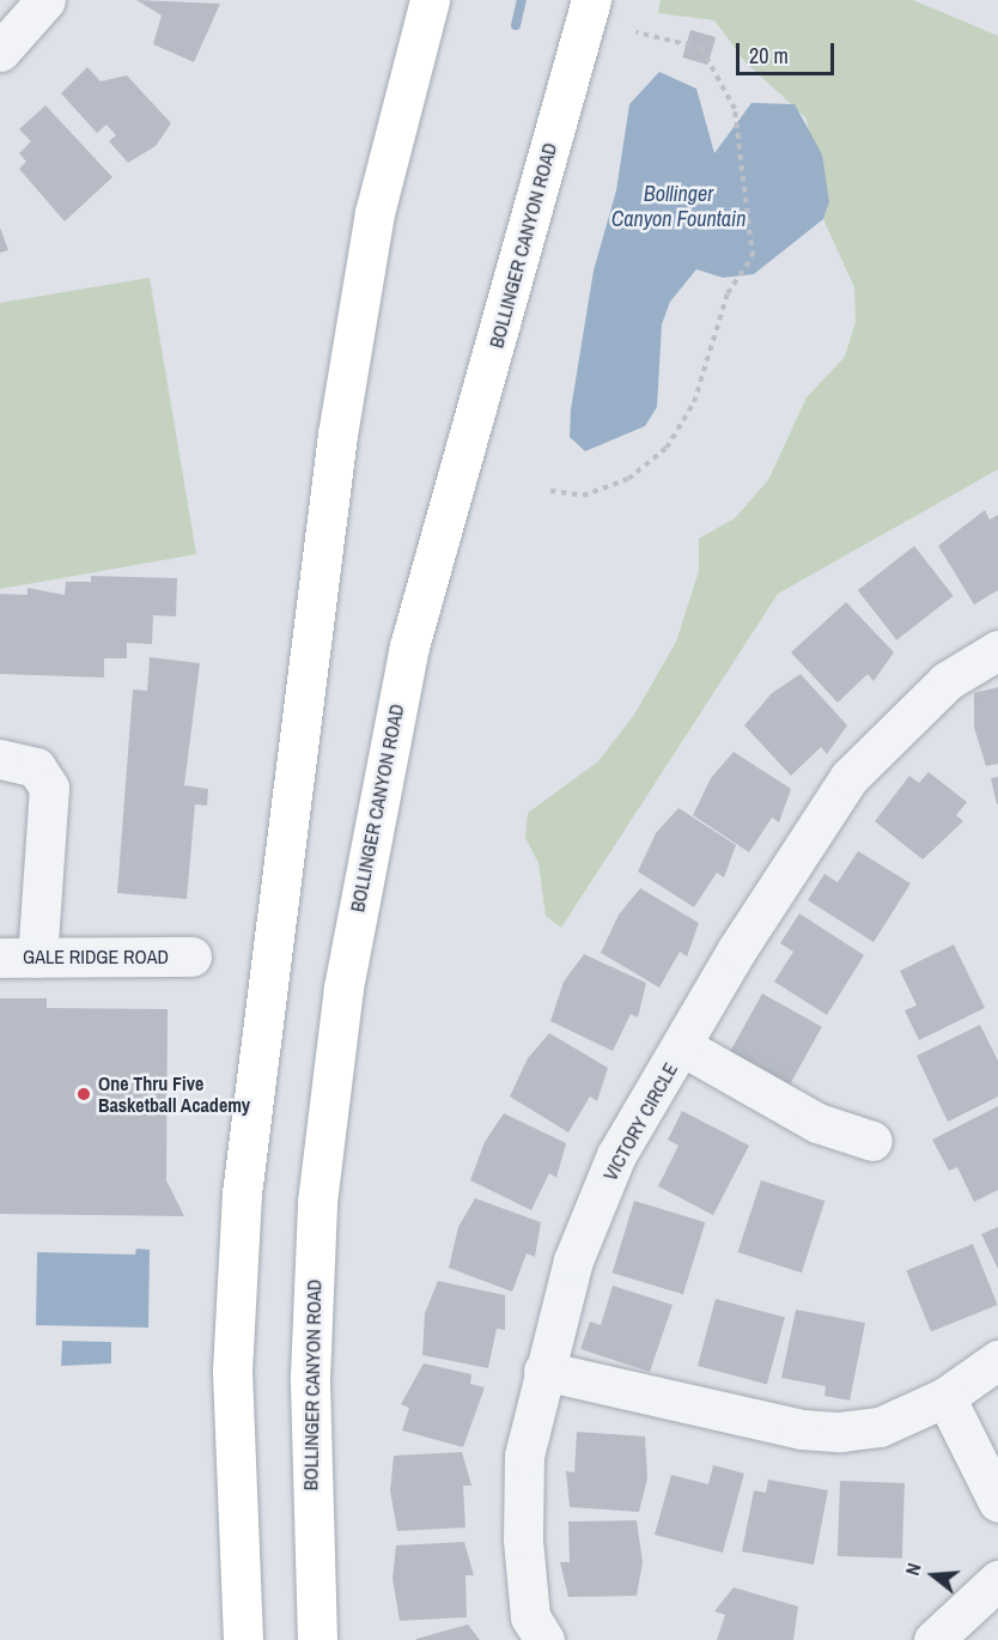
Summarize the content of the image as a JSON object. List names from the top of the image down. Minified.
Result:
{"streets":{"main road":["BOLLINGER CANYON ROAD"],"street":["GALE RIDGE ROAD","VICTORY CIRCLE"]},"water":["Bollinger Canyon Fountain"],"places":["One Thru Five Basketball Academy"],"scale_bar":"20 m","north":"left"}
